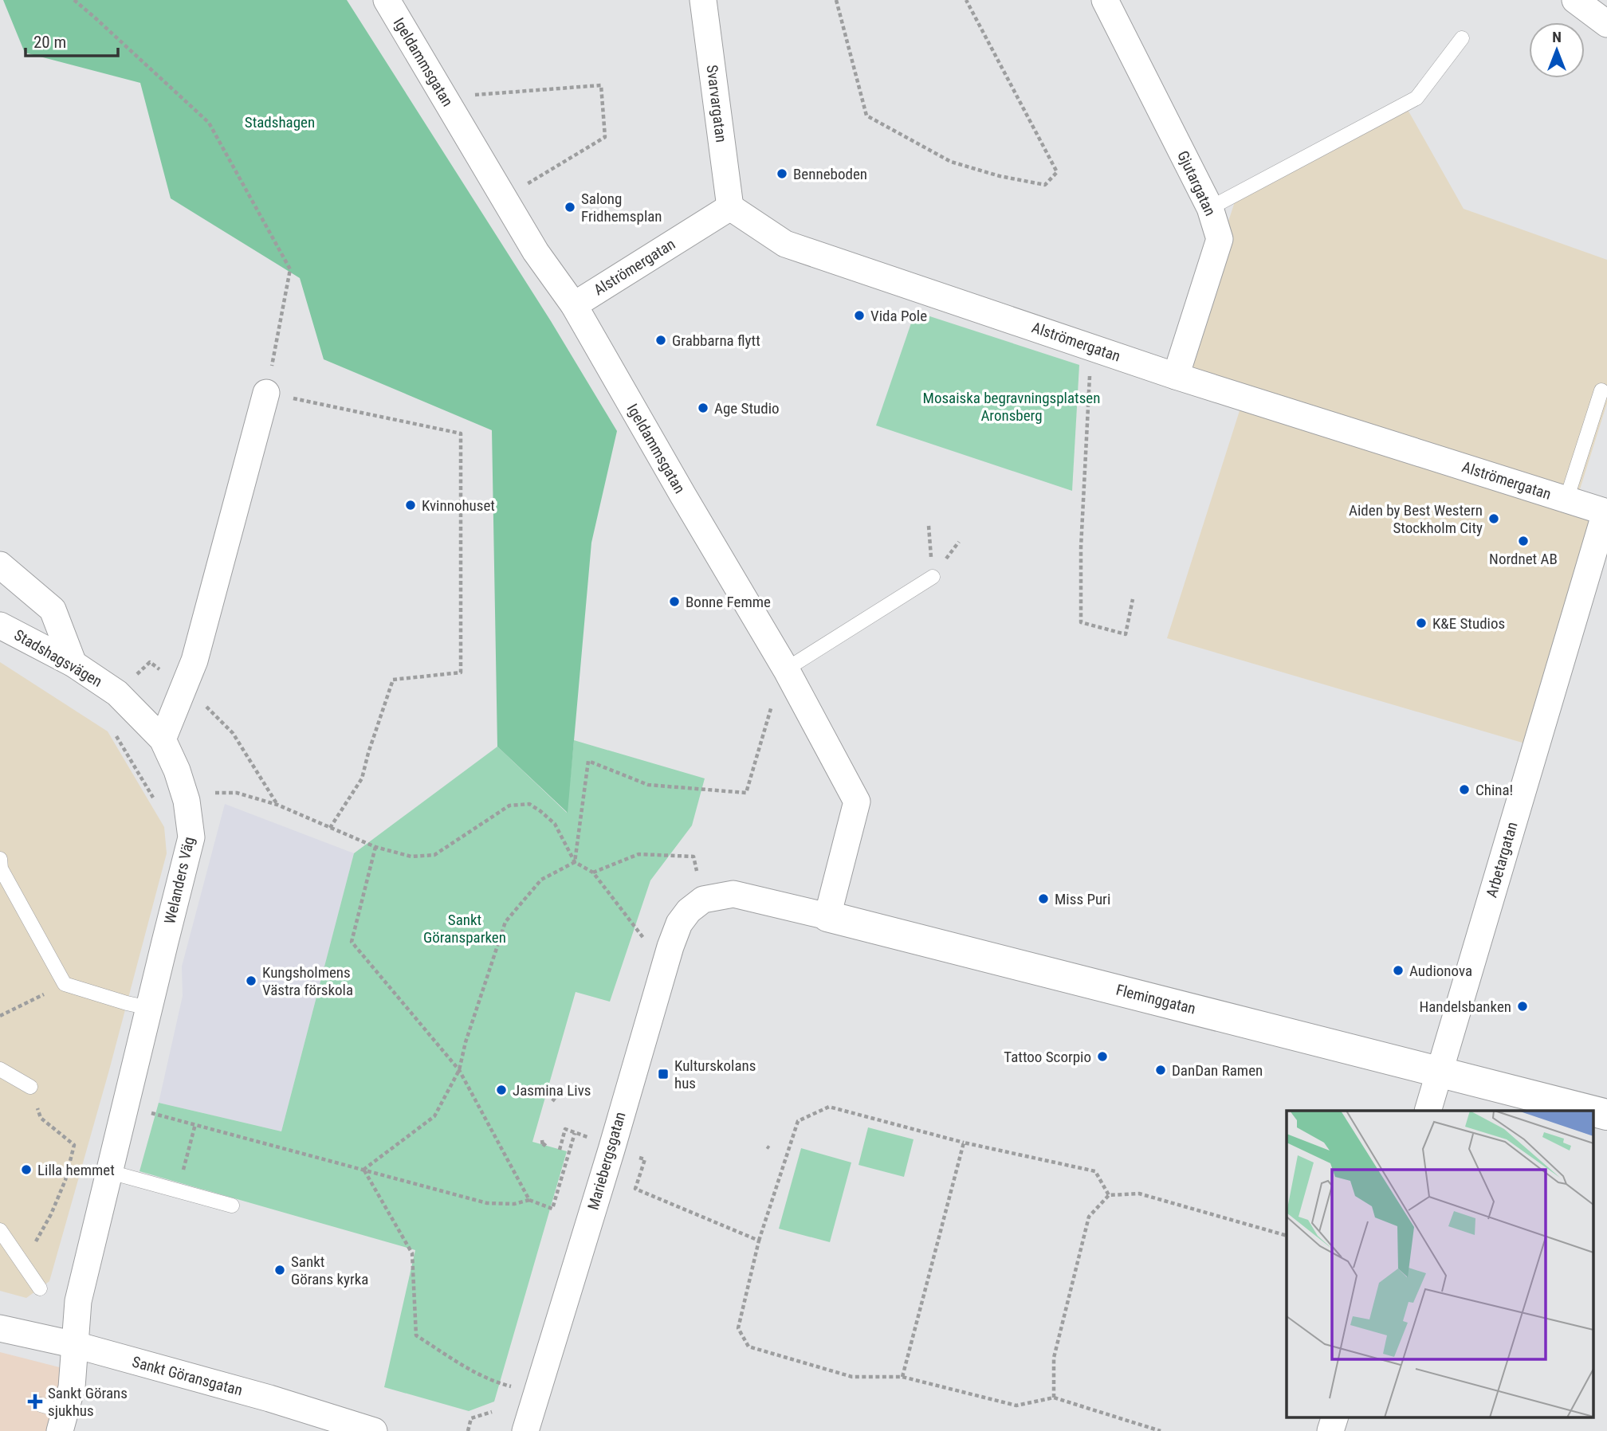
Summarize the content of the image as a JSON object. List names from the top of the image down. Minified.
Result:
{"streets":{"street":["Igeldammsgatan","Svarvargatan","Gjutargatan","Alströmergatan","Stadshagsvägen","Arbetargatan","Welanders Väg","Fleminggatan","Mariebergsgatan","Sankt Göransgatan"]},"crossings":[["Igeldammsgatan","Alströmergatan"],["Igeldammsgatan","Fleminggatan"],["Svarvargatan","Alströmergatan"],["Gjutargatan","Alströmergatan"],["Alströmergatan","Arbetargatan"],["Stadshagsvägen","Welanders Väg"],["Arbetargatan","Fleminggatan"],["Welanders Väg","Sankt Göransgatan"],["Fleminggatan","Mariebergsgatan"]],"parks":["Stadshagen","Mosaiska begravningsplatsen Aronsberg","Sankt Göransparken"],"places":{"other":["Benneboden","Salong Fridhemsplan","Vida Pole","Grabbarna flytt","Age Studio","Kvinnohuset","Aiden by Best Western Stockholm City","Nordnet AB","Bonne Femme","K&E Studios","China!","Miss Puri","Audionova","Kungsholmens Västra förskola","Handelsbanken","Tattoo Scorpio","DanDan Ramen","Jasmina Livs","Lilla hemmet","Sankt Görans kyrka"],"transit":["Kulturskolans hus"],"health":["Sankt Görans sjukhus"]},"scale_bar":"20 m","north":"top"}
